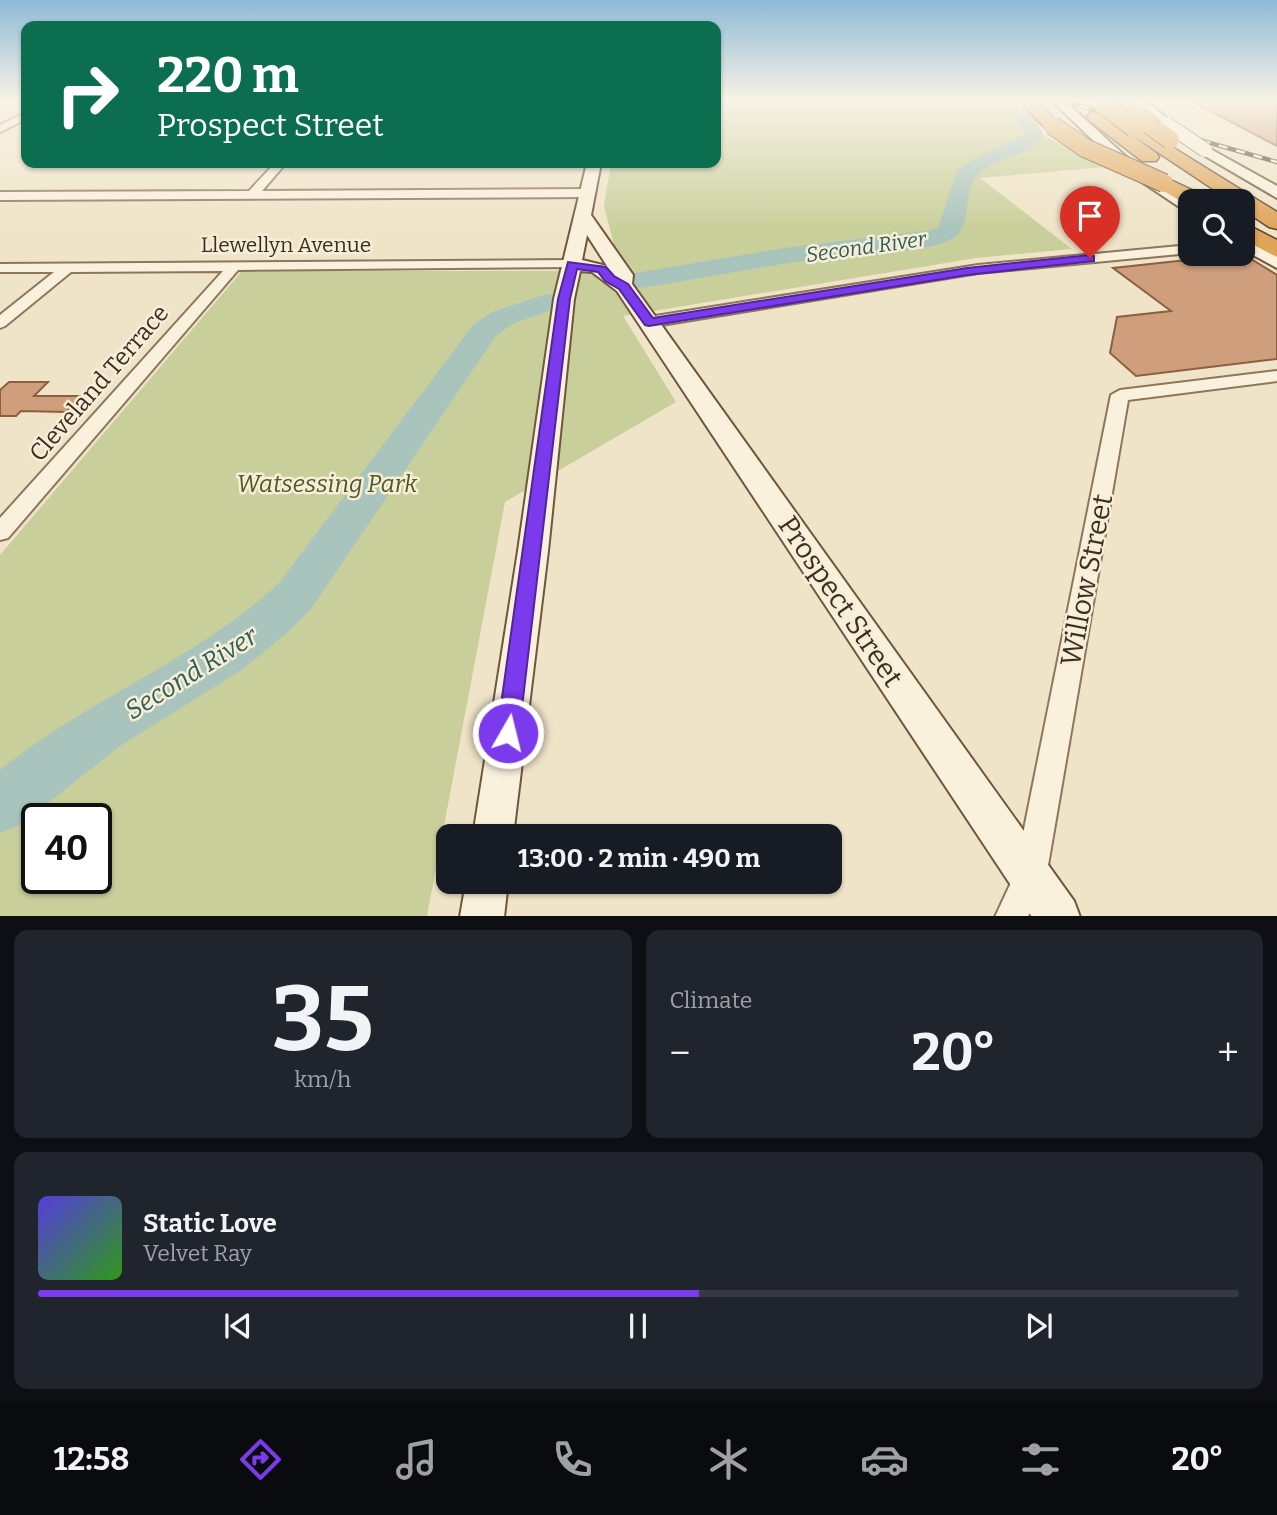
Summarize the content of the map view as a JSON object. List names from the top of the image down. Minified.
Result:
{"streets":{"street":["Llewellyn Avenue","Cleveland Terrace","Willow Street","Prospect Street"]},"crossings":[["Llewellyn Avenue","Cleveland Terrace"],["Llewellyn Avenue","Prospect Street"],["Willow Street","Prospect Street"]],"water":["Second River"],"parks":["Watsessing Park"],"page":{"turn":["220 m","Prospect Street"],"limit":"40","trip":"13:00 · 2 min · 490 m","tile":[["35","km/h"],"Climate"],"heat":["−","20°","+"],"song":["Static Love","Velvet Ray"],"tabs":["12:58","20°"]}}
